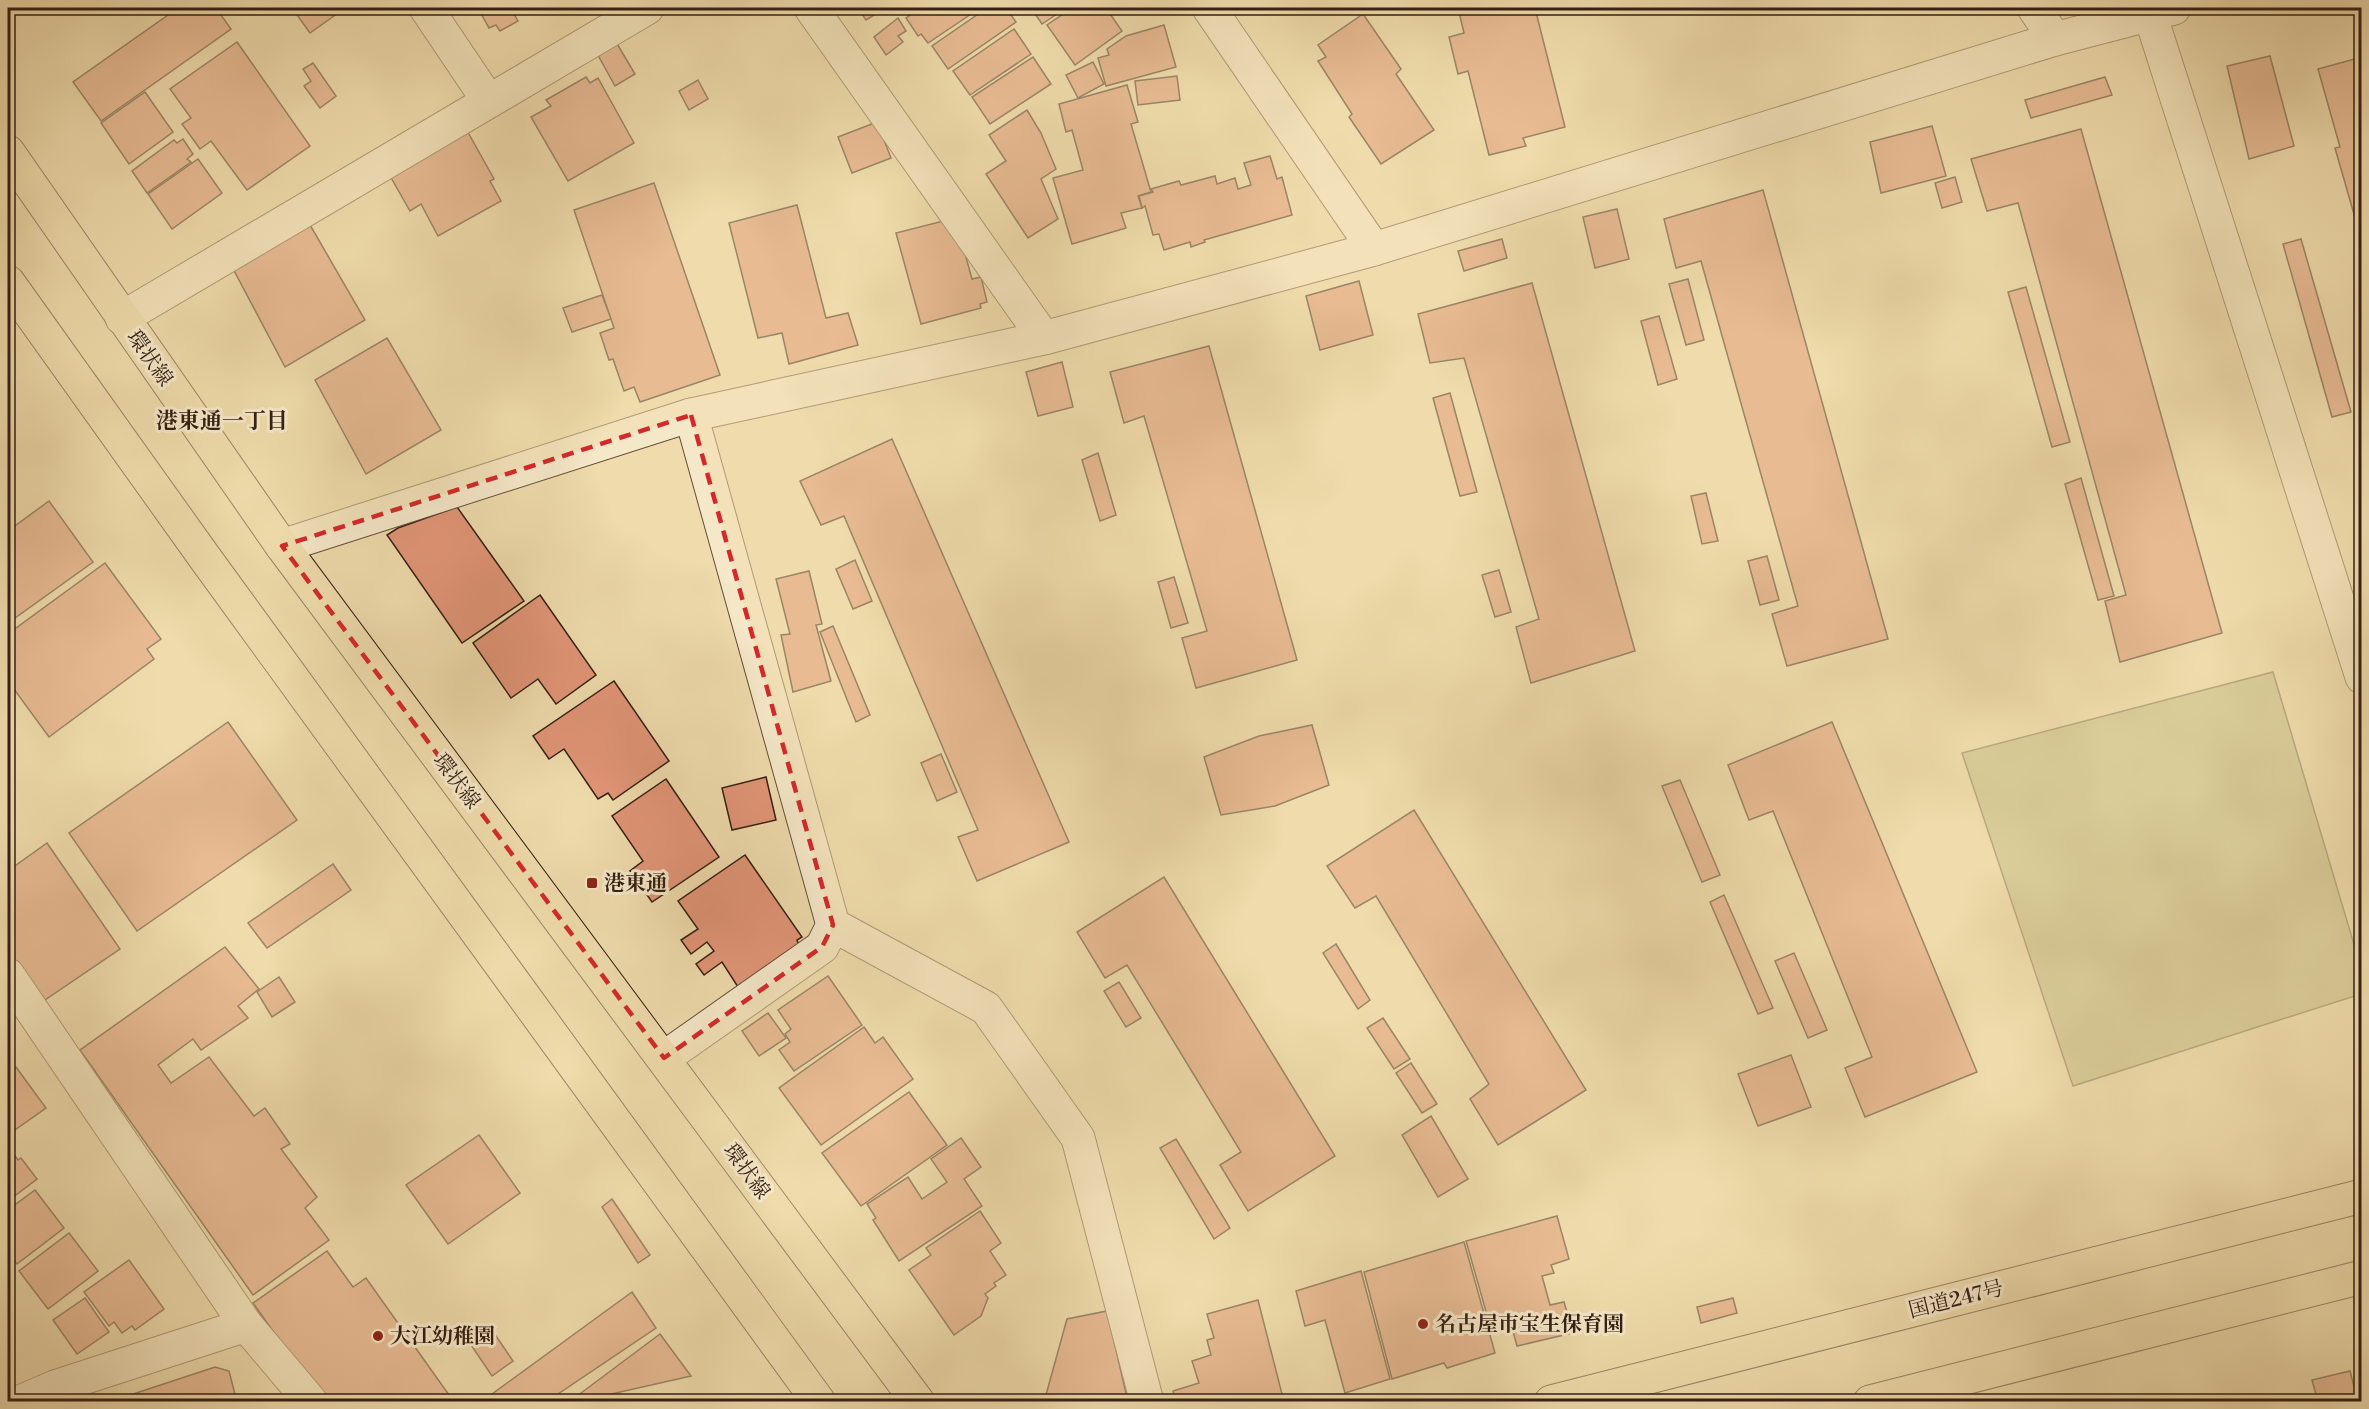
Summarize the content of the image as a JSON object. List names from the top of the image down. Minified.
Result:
{"streets":{"main road":["環状線","国道247号"]},"districts":["港東通一丁目"],"places":{"transit":["港東通"],"other":["名古屋市宝生保育園","大江幼稚園"]}}
